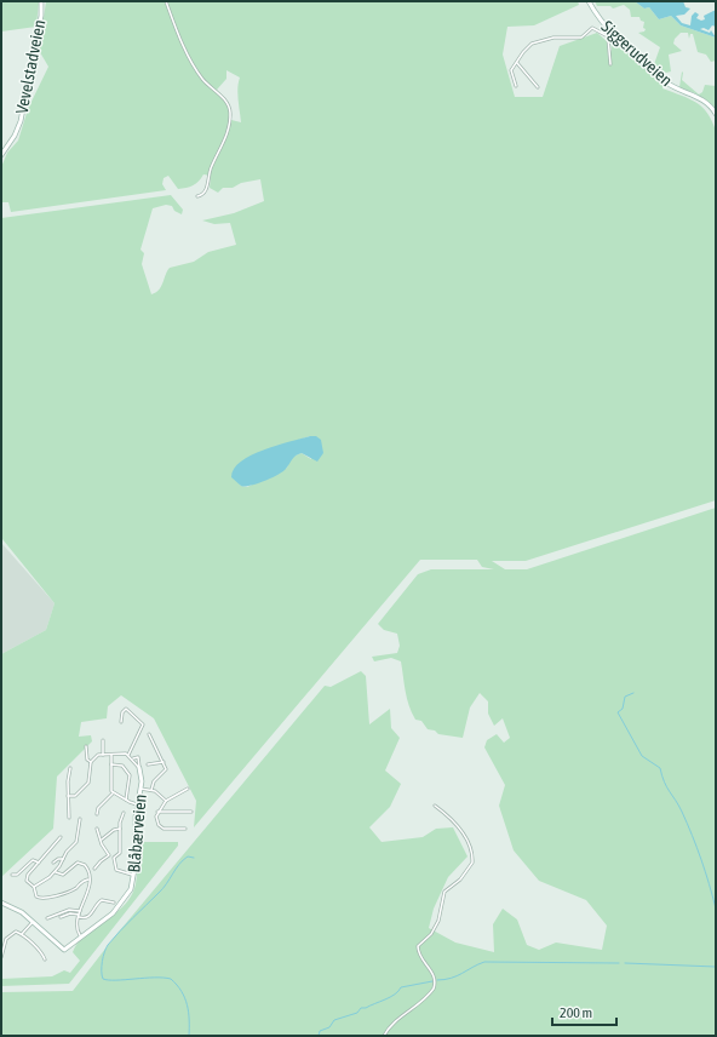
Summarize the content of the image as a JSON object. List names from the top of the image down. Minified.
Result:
{"streets":{"main road":["Siggerudveien","Vevelstadveien","Blåbærveien"]},"scale_bar":"200 m"}
